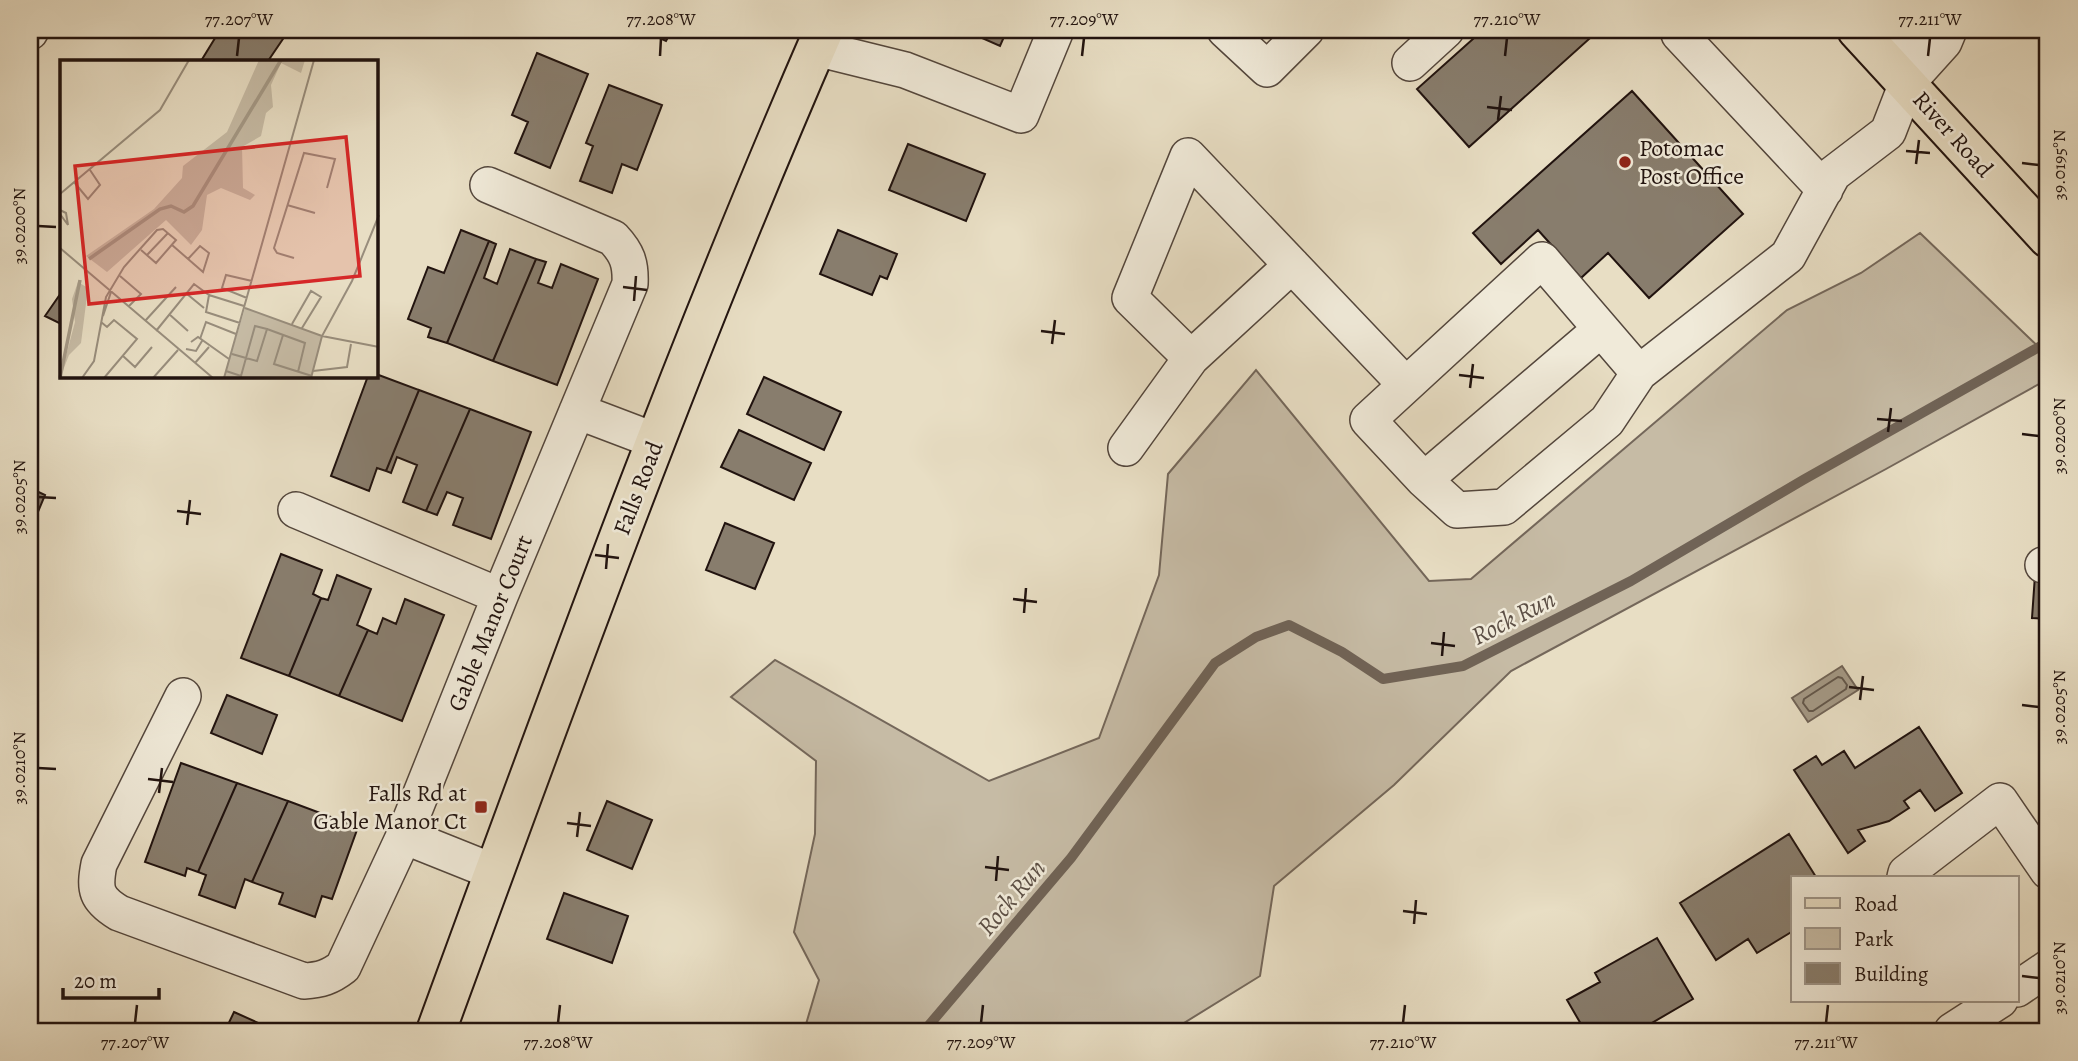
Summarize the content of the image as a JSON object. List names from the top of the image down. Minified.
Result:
{"streets":{"main road":["River Road","Falls Road"],"street":["Gable Manor Court"]},"water":["Rock Run"],"places":{"other":["Potomac Post Office"],"transit":["Falls Rd at Gable Manor Ct"]},"legend":["Road","Park","Building"],"scale_bar":"20 m","coordinates":["77.207°W","77.208°W","77.209°W","77.210°W","77.211°W","39.0195°N","39.0200°N","39.0205°N","39.0210°N"]}
